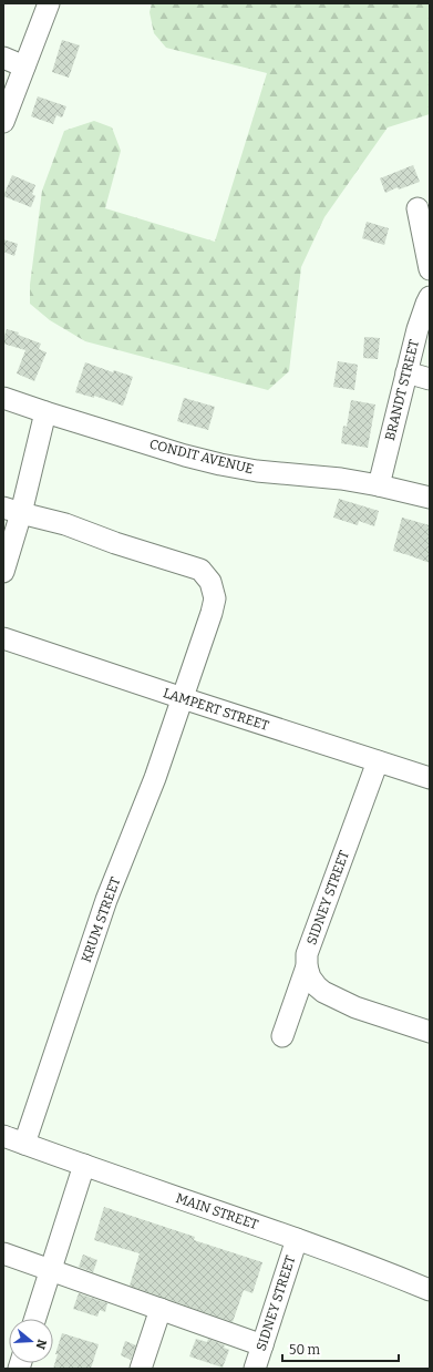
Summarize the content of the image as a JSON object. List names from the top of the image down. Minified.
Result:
{"streets":{"street":["BRANDT STREET","CONDIT AVENUE","LAMPERT STREET","SIDNEY STREET","KRUM STREET","MAIN STREET"]},"crossings":[["BRANDT STREET","CONDIT AVENUE"],["LAMPERT STREET","SIDNEY STREET"],["LAMPERT STREET","KRUM STREET"],["SIDNEY STREET","MAIN STREET"],["KRUM STREET","MAIN STREET"]],"scale_bar":"50 m","north":"right"}
